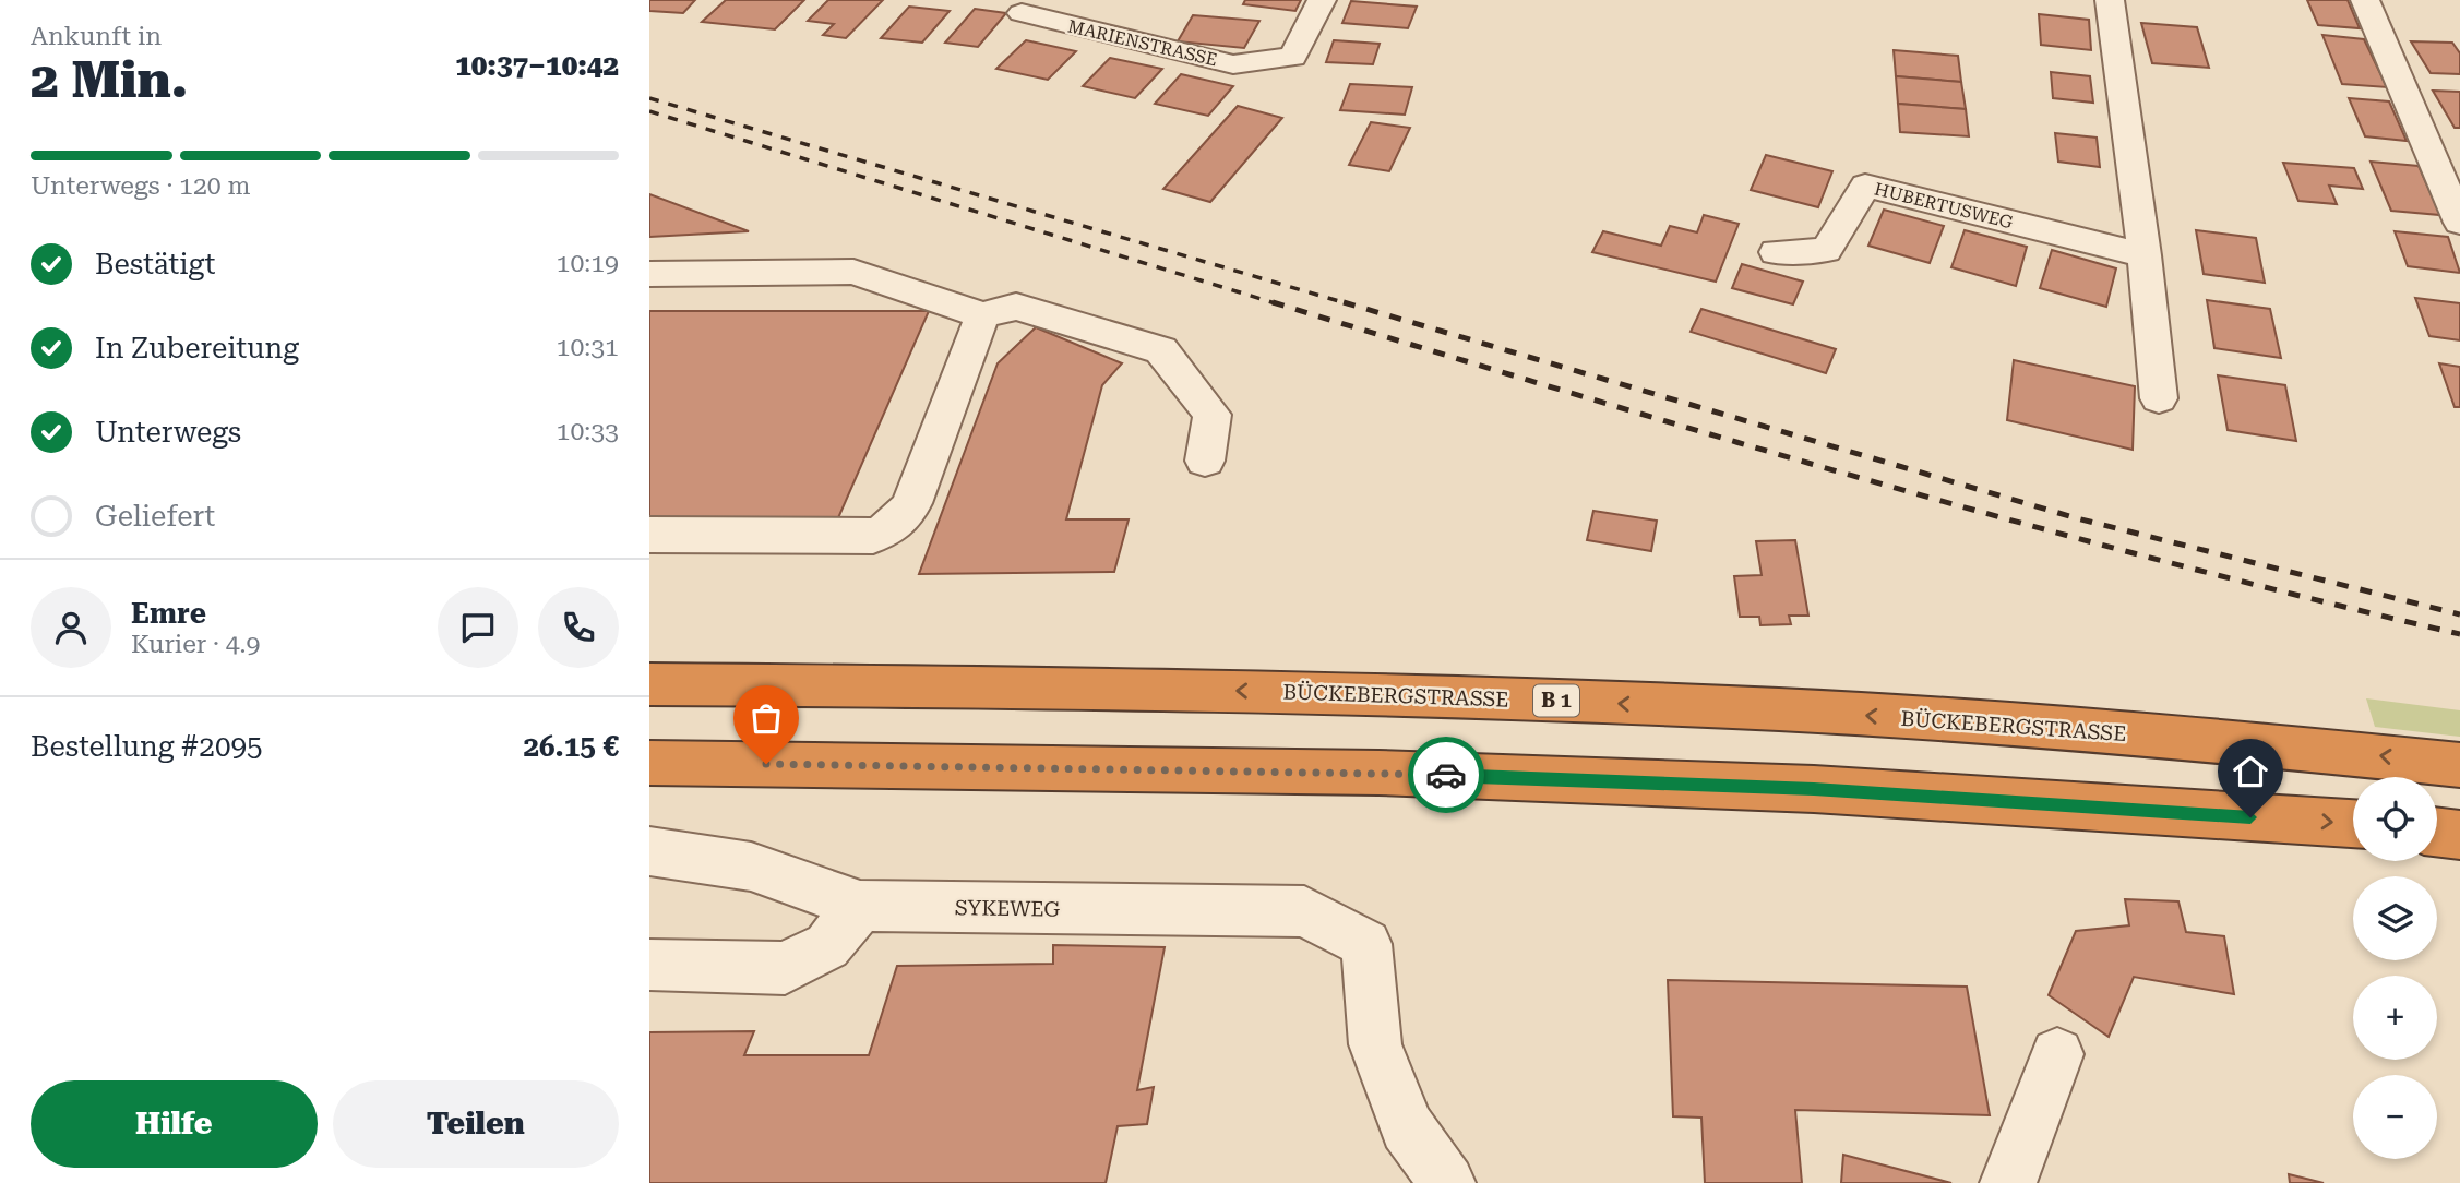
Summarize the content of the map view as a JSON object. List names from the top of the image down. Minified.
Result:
{"streets":{"highway":["BÜCKEBERGSTRASSE","B 1"],"street":["MARIENSTRASSE","HUBERTUSWEG","SYKEWEG"]},"page":{"heading":["2 Min.","Ankunft in","10:37–10:42"],"panel":["Emre","Kurier · 4.9","Bestellung #2095","26.15 €"],"bar":"Unterwegs · 120 m","list":[["Bestätigt","10:19"],["In Zubereitung","10:31"],["Unterwegs","10:33"],"Geliefert"],"map_buttons":["+","−"],"buttons":["Hilfe","Teilen"]}}
